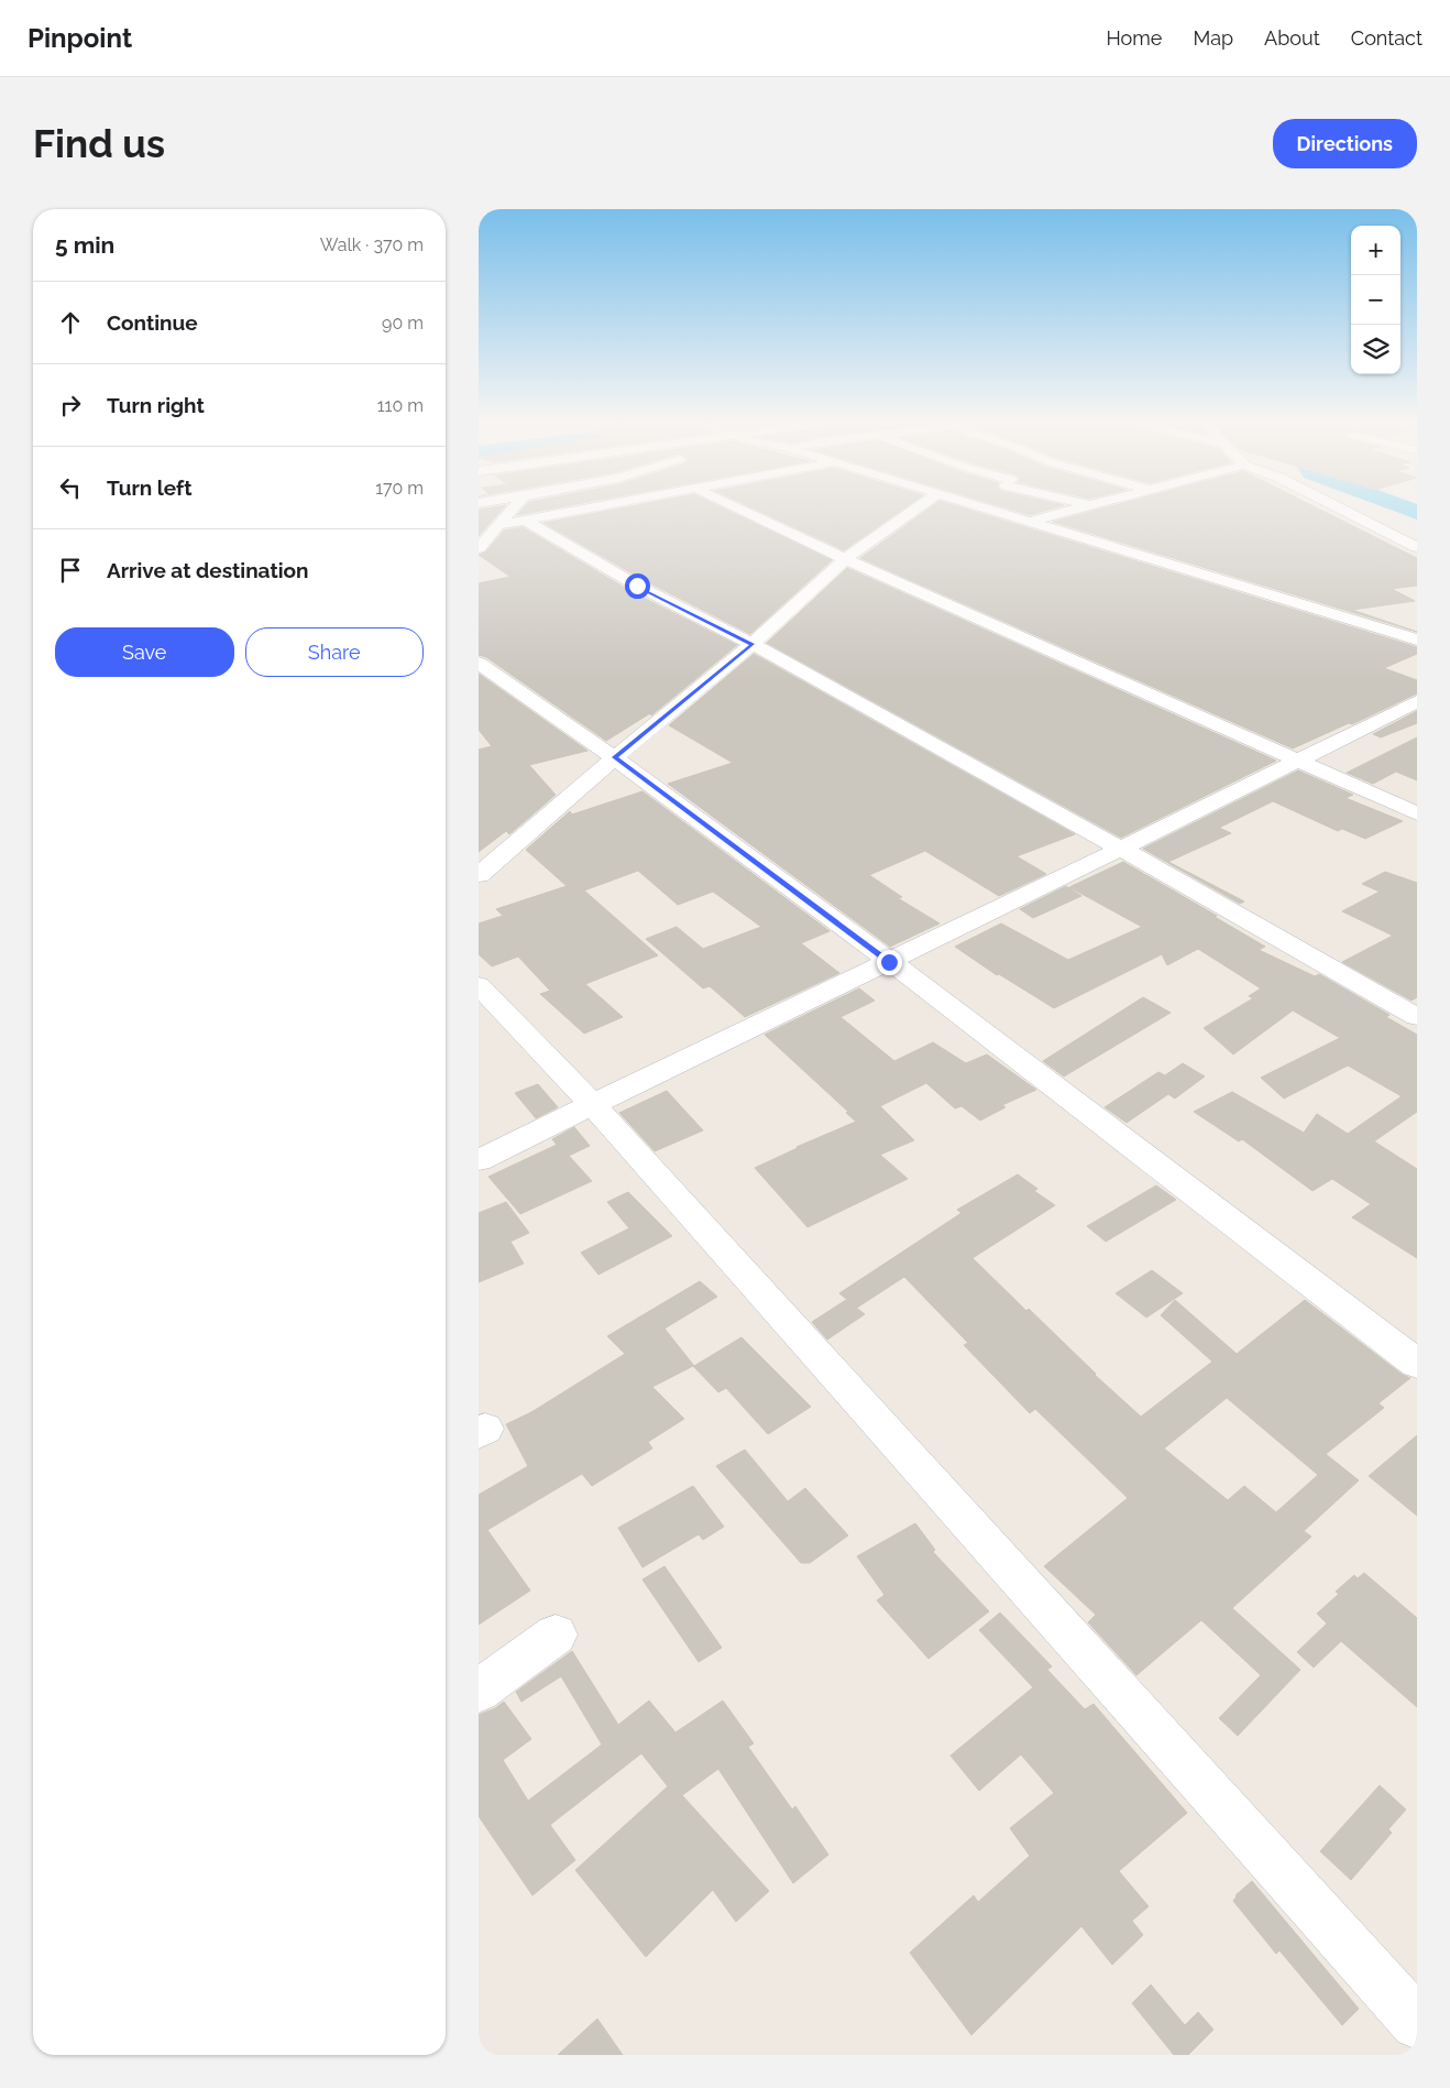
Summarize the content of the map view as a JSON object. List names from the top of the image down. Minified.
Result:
{"page":{"header":"Pinpoint","nav":["Home","Map","About","Contact"],"buttons":["Directions",["Save","Share"]],"title":"Find us","heading":["5 min","Walk · 370 m"],"map_buttons":["+","−"],"list":[["Continue","90 m"],["Turn right","110 m"],["Turn left","170 m"],"Arrive at destination"]}}
